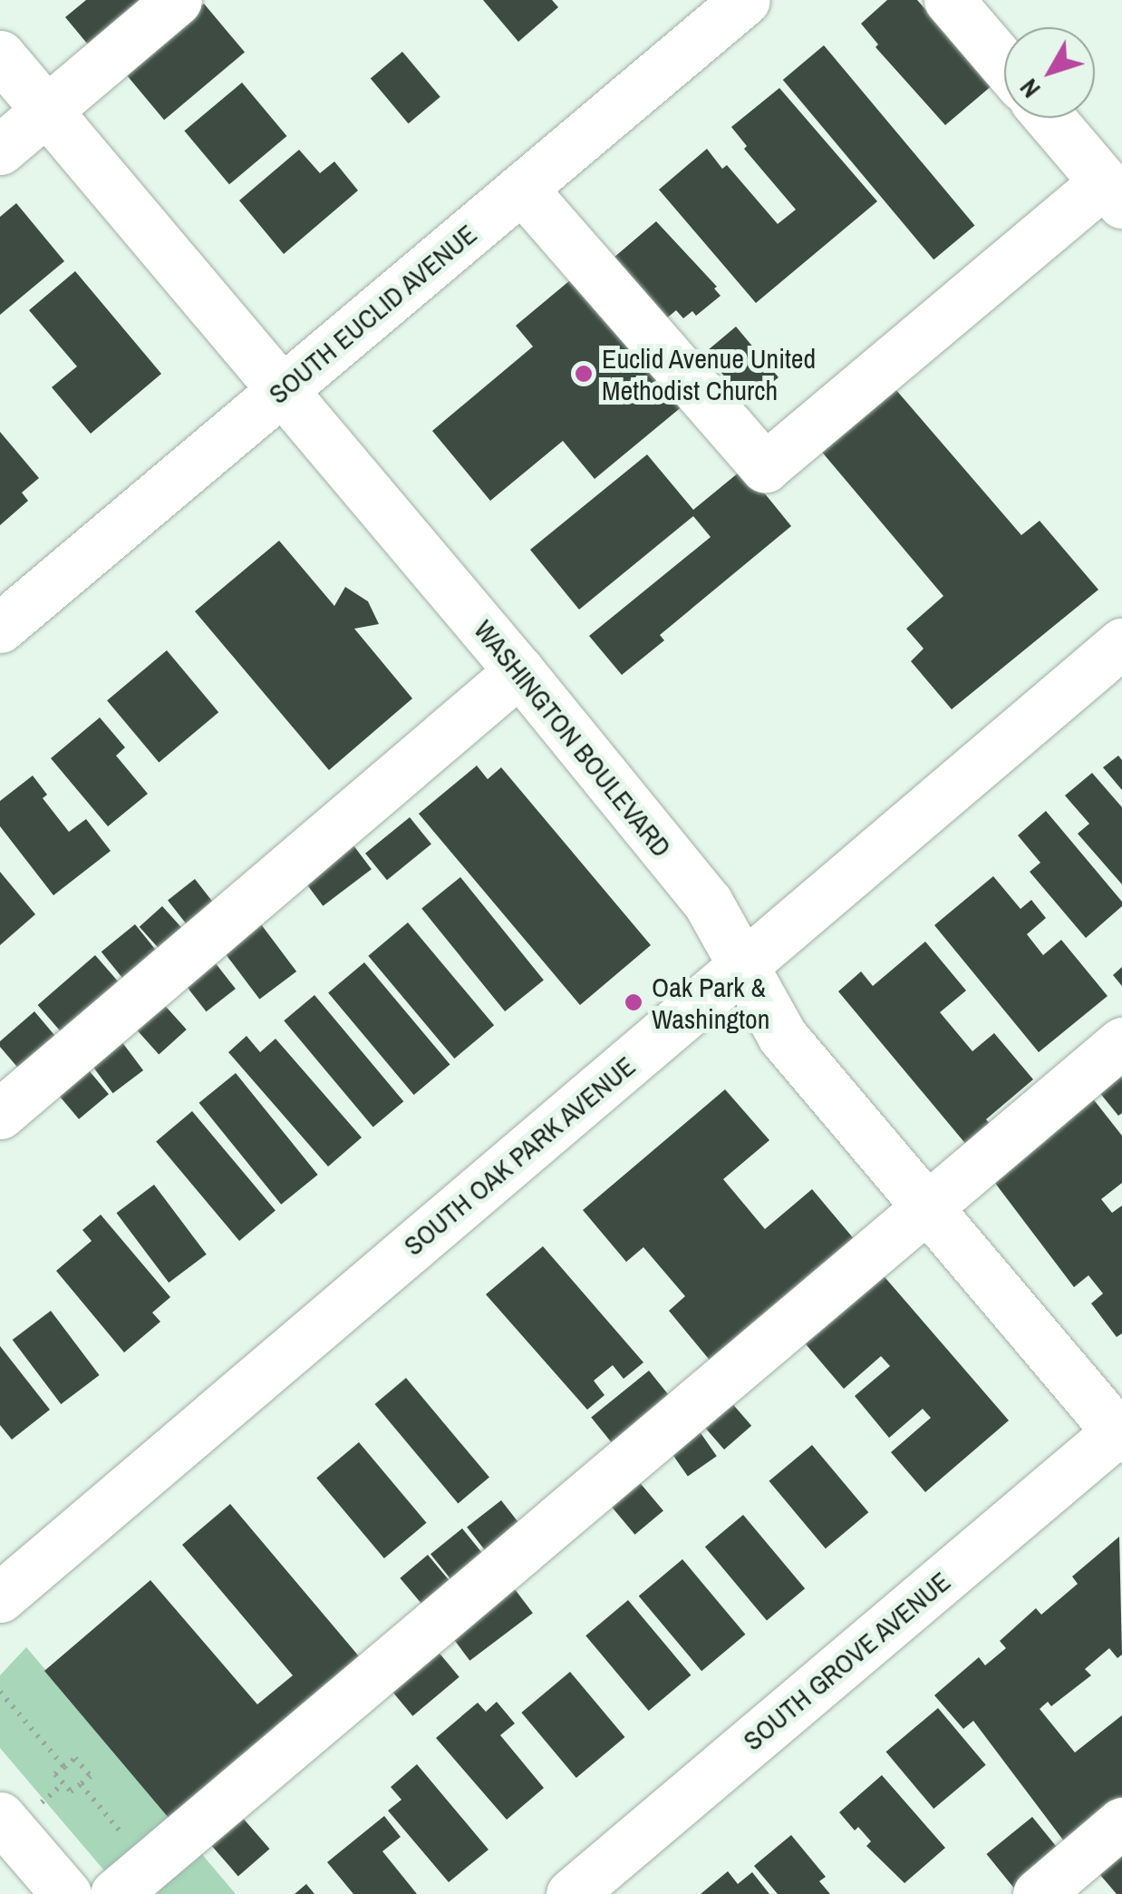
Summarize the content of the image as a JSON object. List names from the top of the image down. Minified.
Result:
{"streets":{"street":["SOUTH EUCLID AVENUE","WASHINGTON BOULEVARD","SOUTH OAK PARK AVENUE","SOUTH GROVE AVENUE"]},"crossings":[["SOUTH EUCLID AVENUE","WASHINGTON BOULEVARD"],["WASHINGTON BOULEVARD","SOUTH OAK PARK AVENUE"],["WASHINGTON BOULEVARD","SOUTH GROVE AVENUE"]],"places":["Euclid Avenue United Methodist Church","Oak Park & Washington"],"north":"bottom left"}
